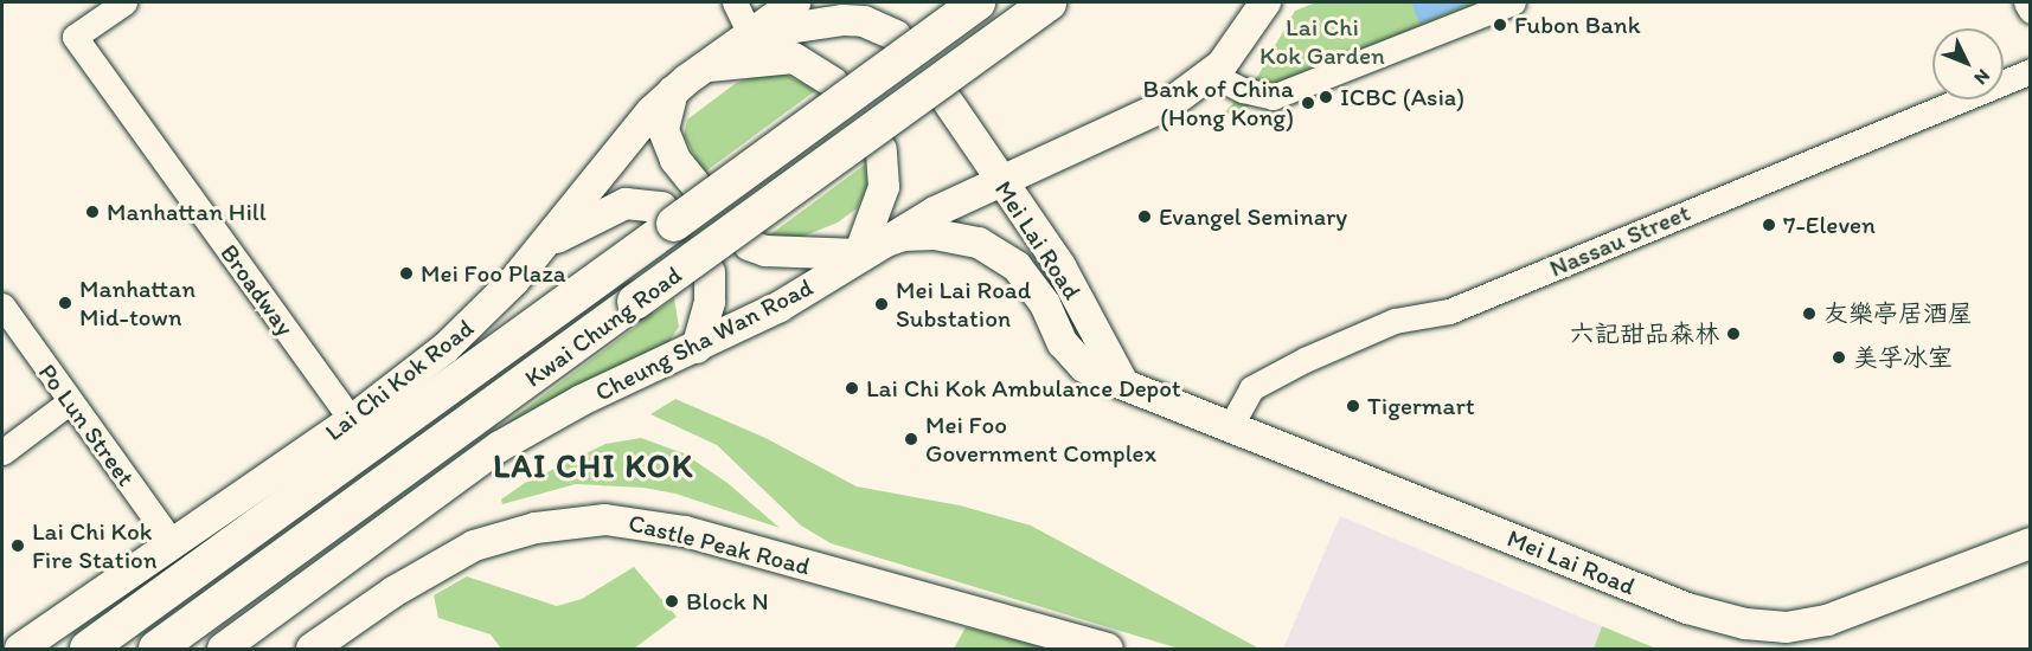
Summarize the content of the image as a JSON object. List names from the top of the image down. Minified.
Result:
{"streets":{"highway":["Kwai Chung Road"],"main road":["Mei Lai Road","Cheung Sha Wan Road","Lai Chi Kok Road","Castle Peak Road"],"street":["Nassau Street","Broadway","Po Lun Street"]},"crossings":[["Mei Lai Road","Nassau Street"],["Mei Lai Road","Cheung Sha Wan Road"],["Broadway","Lai Chi Kok Road"],["Lai Chi Kok Road","Po Lun Street"]],"districts":["LAI CHI KOK"],"parks":["Lai Chi Kok Garden"],"places":["Fubon Bank","ICBC (Asia)","Bank of China (Hong Kong)","Manhattan Hill","Evangel Seminary","7-Eleven","Mei Foo Plaza","Manhattan Mid-town","Mei Lai Road Substation","友樂亭居酒屋","六記甜品森林","美孚冰室","Lai Chi Kok Ambulance Depot","Tigermart","Mei Foo Government Complex","Lai Chi Kok Fire Station","Block N"],"north":"bottom right"}
